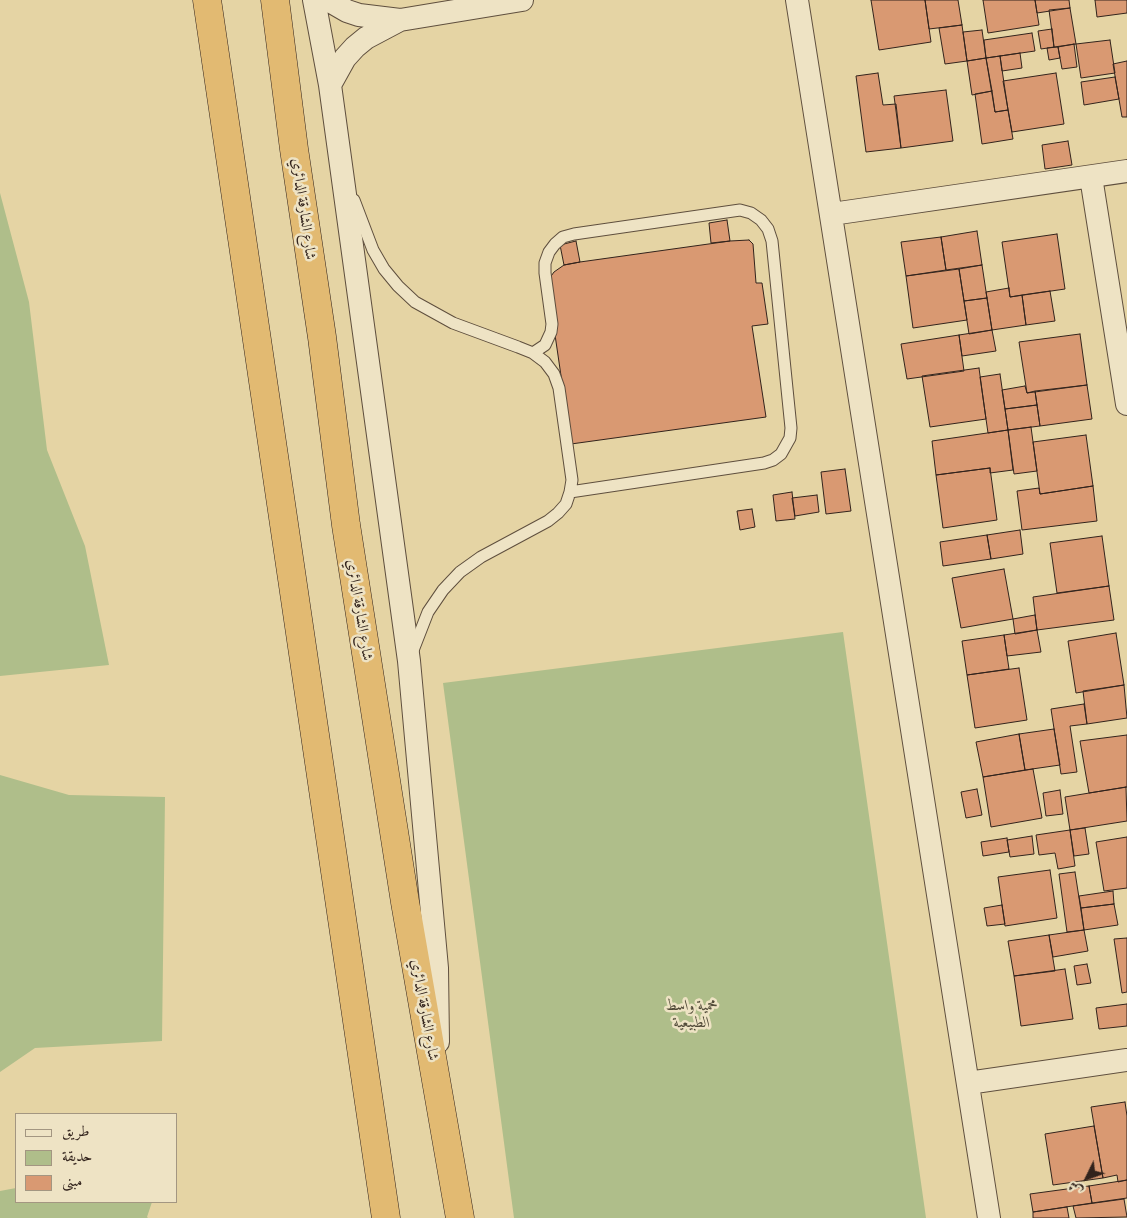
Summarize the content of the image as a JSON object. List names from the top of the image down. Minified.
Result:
{"streets":{"highway":["شارع الشارقة الدائري"]},"parks":["محمية واسط الطبيعية"],"legend":["طريق","حديقة","مبنى"],"north":"bottom left"}
